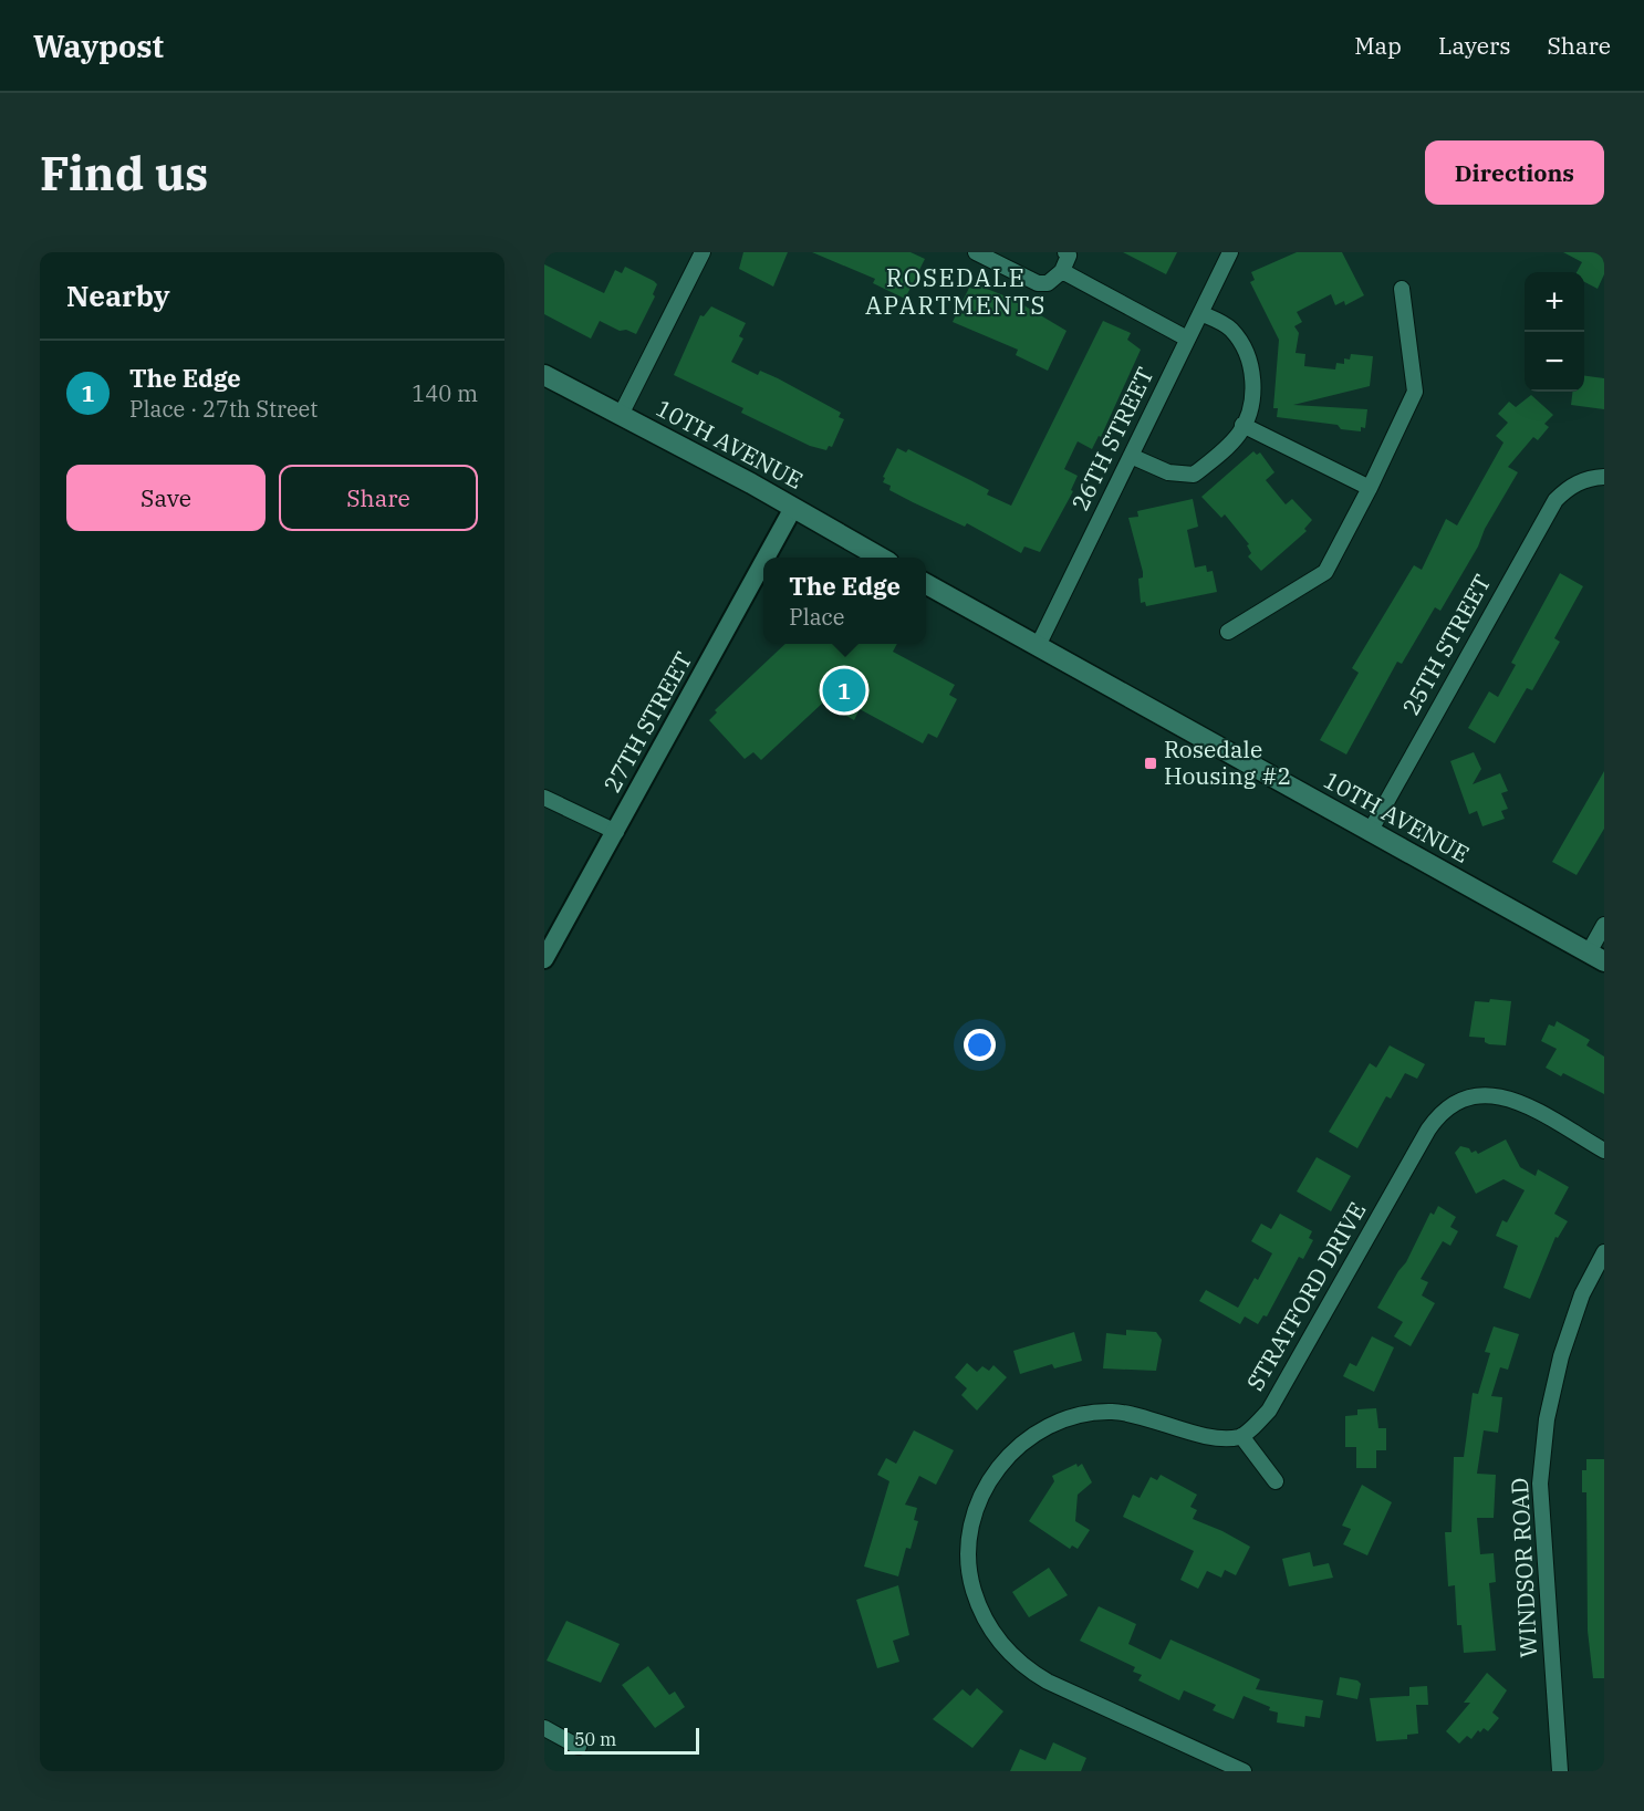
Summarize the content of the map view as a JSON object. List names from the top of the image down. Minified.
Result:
{"streets":{"main road":["10TH AVENUE"],"street":["26TH STREET","25TH STREET","27TH STREET","STRATFORD DRIVE","WINDSOR ROAD"]},"crossings":[["26TH STREET","10TH AVENUE"],["10TH AVENUE","25TH STREET"],["10TH AVENUE","27TH STREET"]],"districts":["ROSEDALE APARTMENTS"],"places":{"transit":["Rosedale Housing #2"]},"scale_bar":"50 m","page":{"header":"Waypost","nav":["Map","Layers","Share"],"buttons":["Directions",["Save","Share"]],"title":"Find us","heading":"Nearby","map_buttons":["+","−"],"list":[{"mark":"1","name":"The Edge","note":"Place · 27th Street","value":"140 m"}],"popup":["The Edge","Place"],"pins":"1","scale":"50 m"}}
